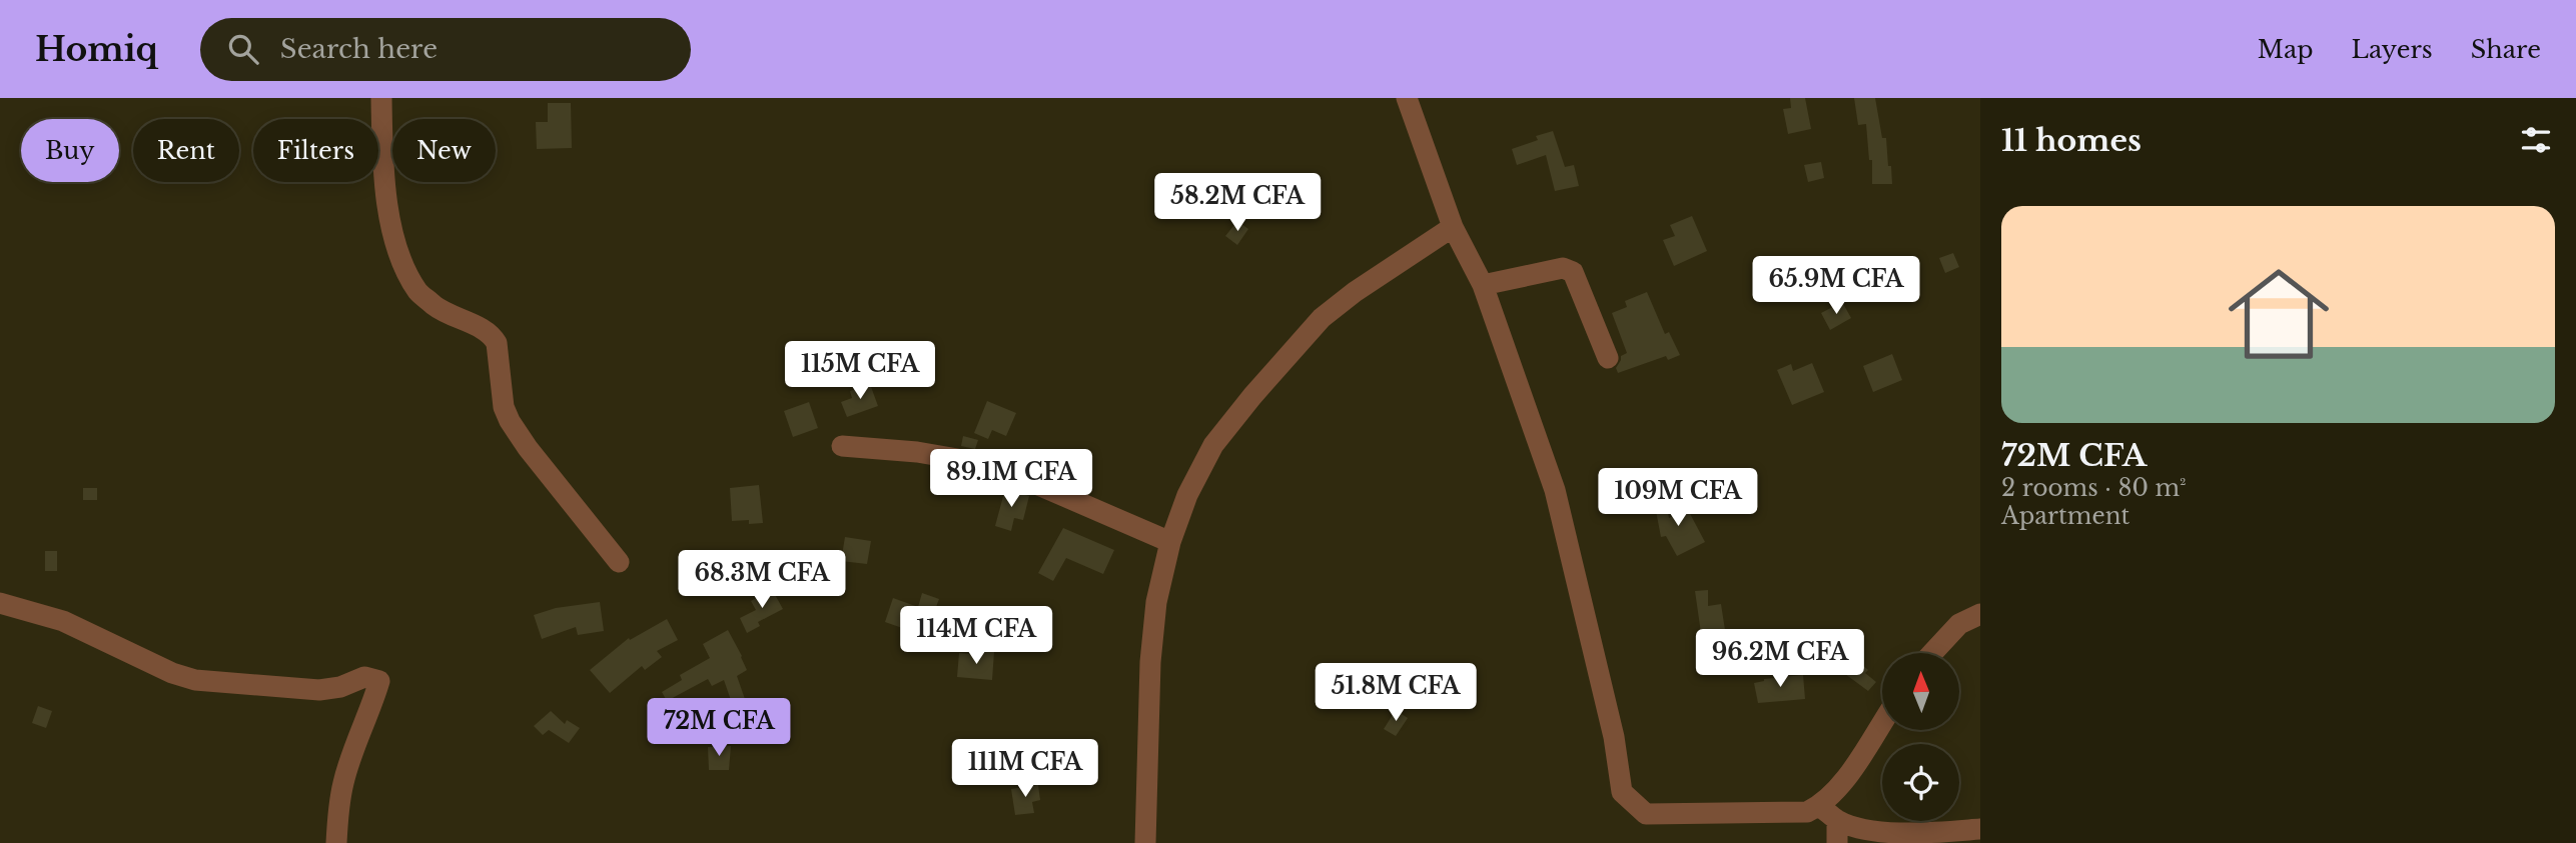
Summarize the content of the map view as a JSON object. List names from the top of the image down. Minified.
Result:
{"north":"top","page":{"header":"Homiq","search":"Search here","nav":["Map","Layers","Share"],"heading":"11 homes","chip":["Buy","Rent","Filters","New"],"price":["58.2M CFA","65.9M CFA","115M CFA","89.1M CFA","109M CFA","68.3M CFA","114M CFA","96.2M CFA","51.8M CFA","72M CFA","111M CFA"],"list":[{"name":"72M CFA","note":"2 rooms · 80 m² · Apartment"}]}}
